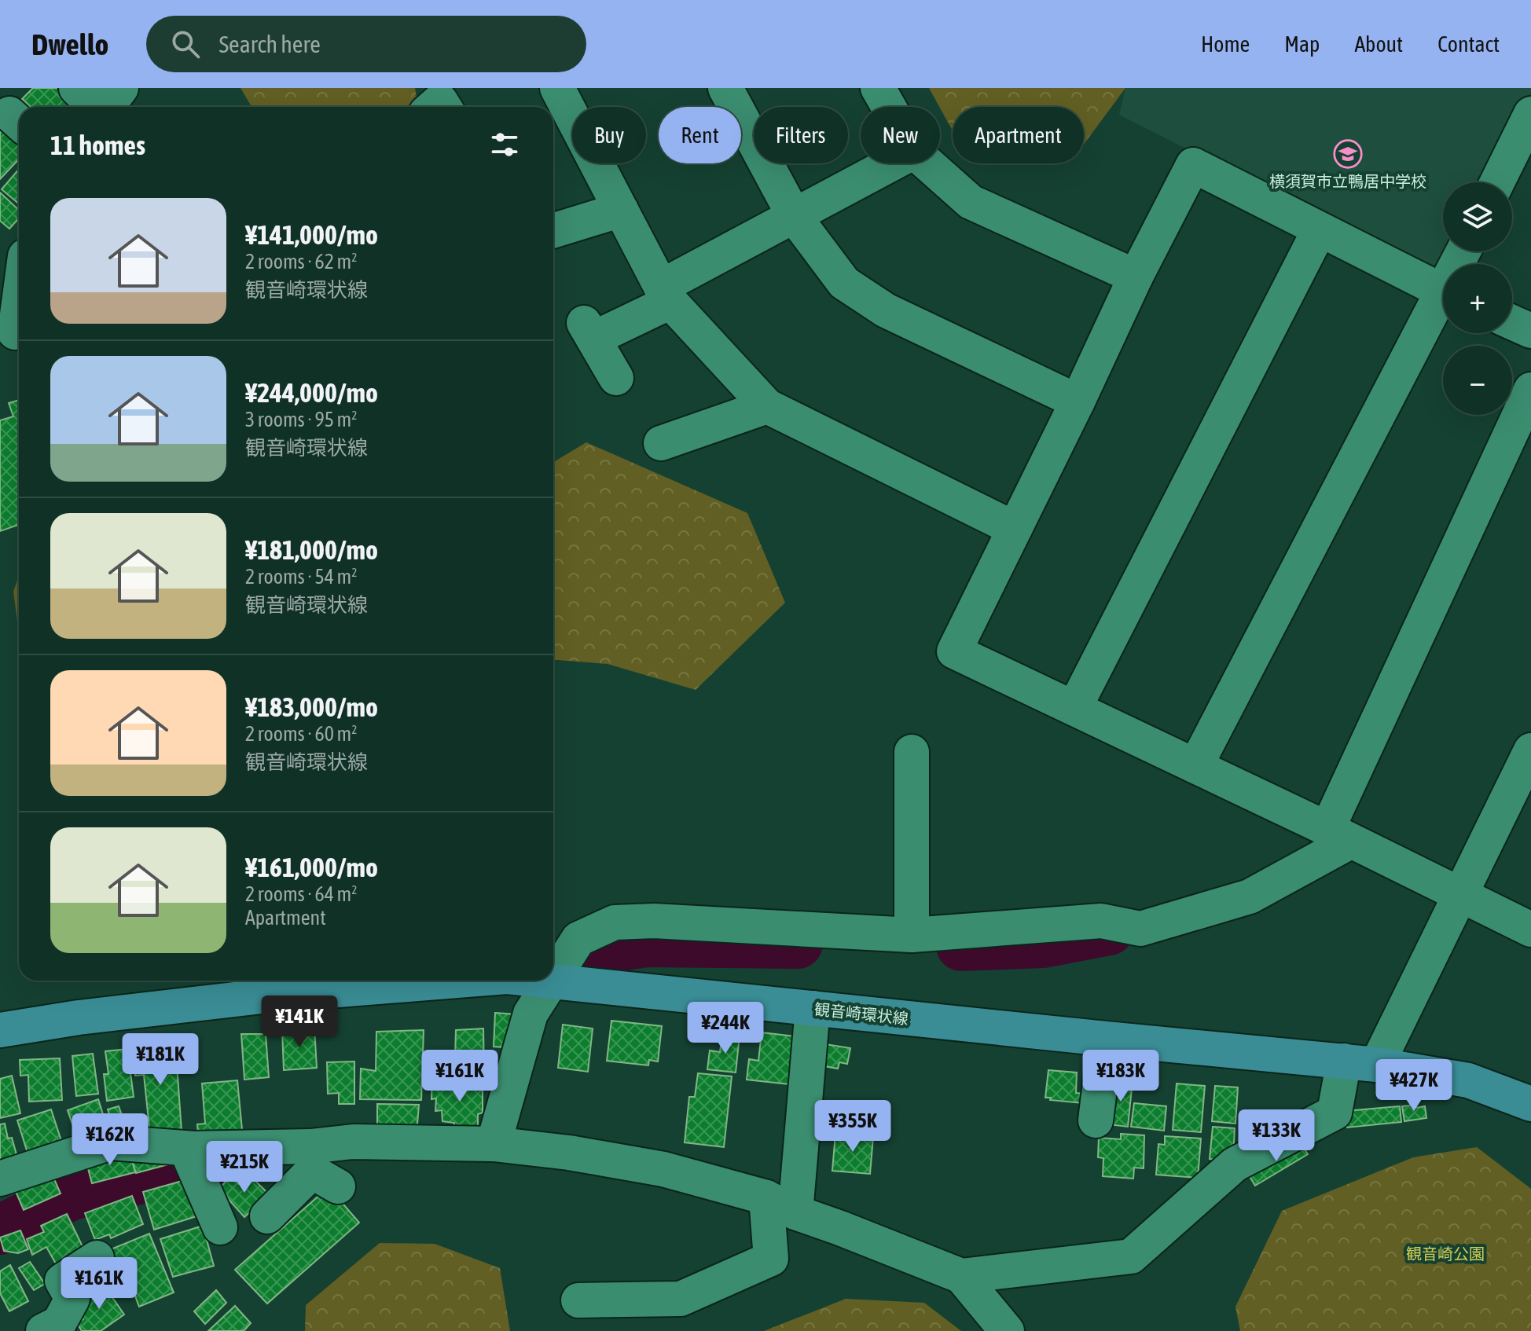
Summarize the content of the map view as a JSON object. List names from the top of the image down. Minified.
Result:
{"streets":{"main road":["観音崎環状線"]},"parks":["観音崎公園"],"places":{"school or university":["横須賀市立鴨居中学校"]},"page":{"header":"Dwello","search":"Search here","nav":["Home","Map","About","Contact"],"chip":["Buy","Rent","Filters","New","Apartment"],"heading":"11 homes","map_buttons":["+","−"],"list":[{"name":"¥141,000/mo","note":"2 rooms · 62 m² · 観音崎環状線"},{"name":"¥244,000/mo","note":"3 rooms · 95 m² · 観音崎環状線"},{"name":"¥181,000/mo","note":"2 rooms · 54 m² · 観音崎環状線"},{"name":"¥183,000/mo","note":"2 rooms · 60 m² · 観音崎環状線"},{"name":"¥161,000/mo","note":"2 rooms · 64 m² · Apartment"}],"price":["¥141K","¥244K","¥181K","¥161K","¥183K","¥427K","¥355K","¥133K","¥162K","¥215K","¥161K"]}}
